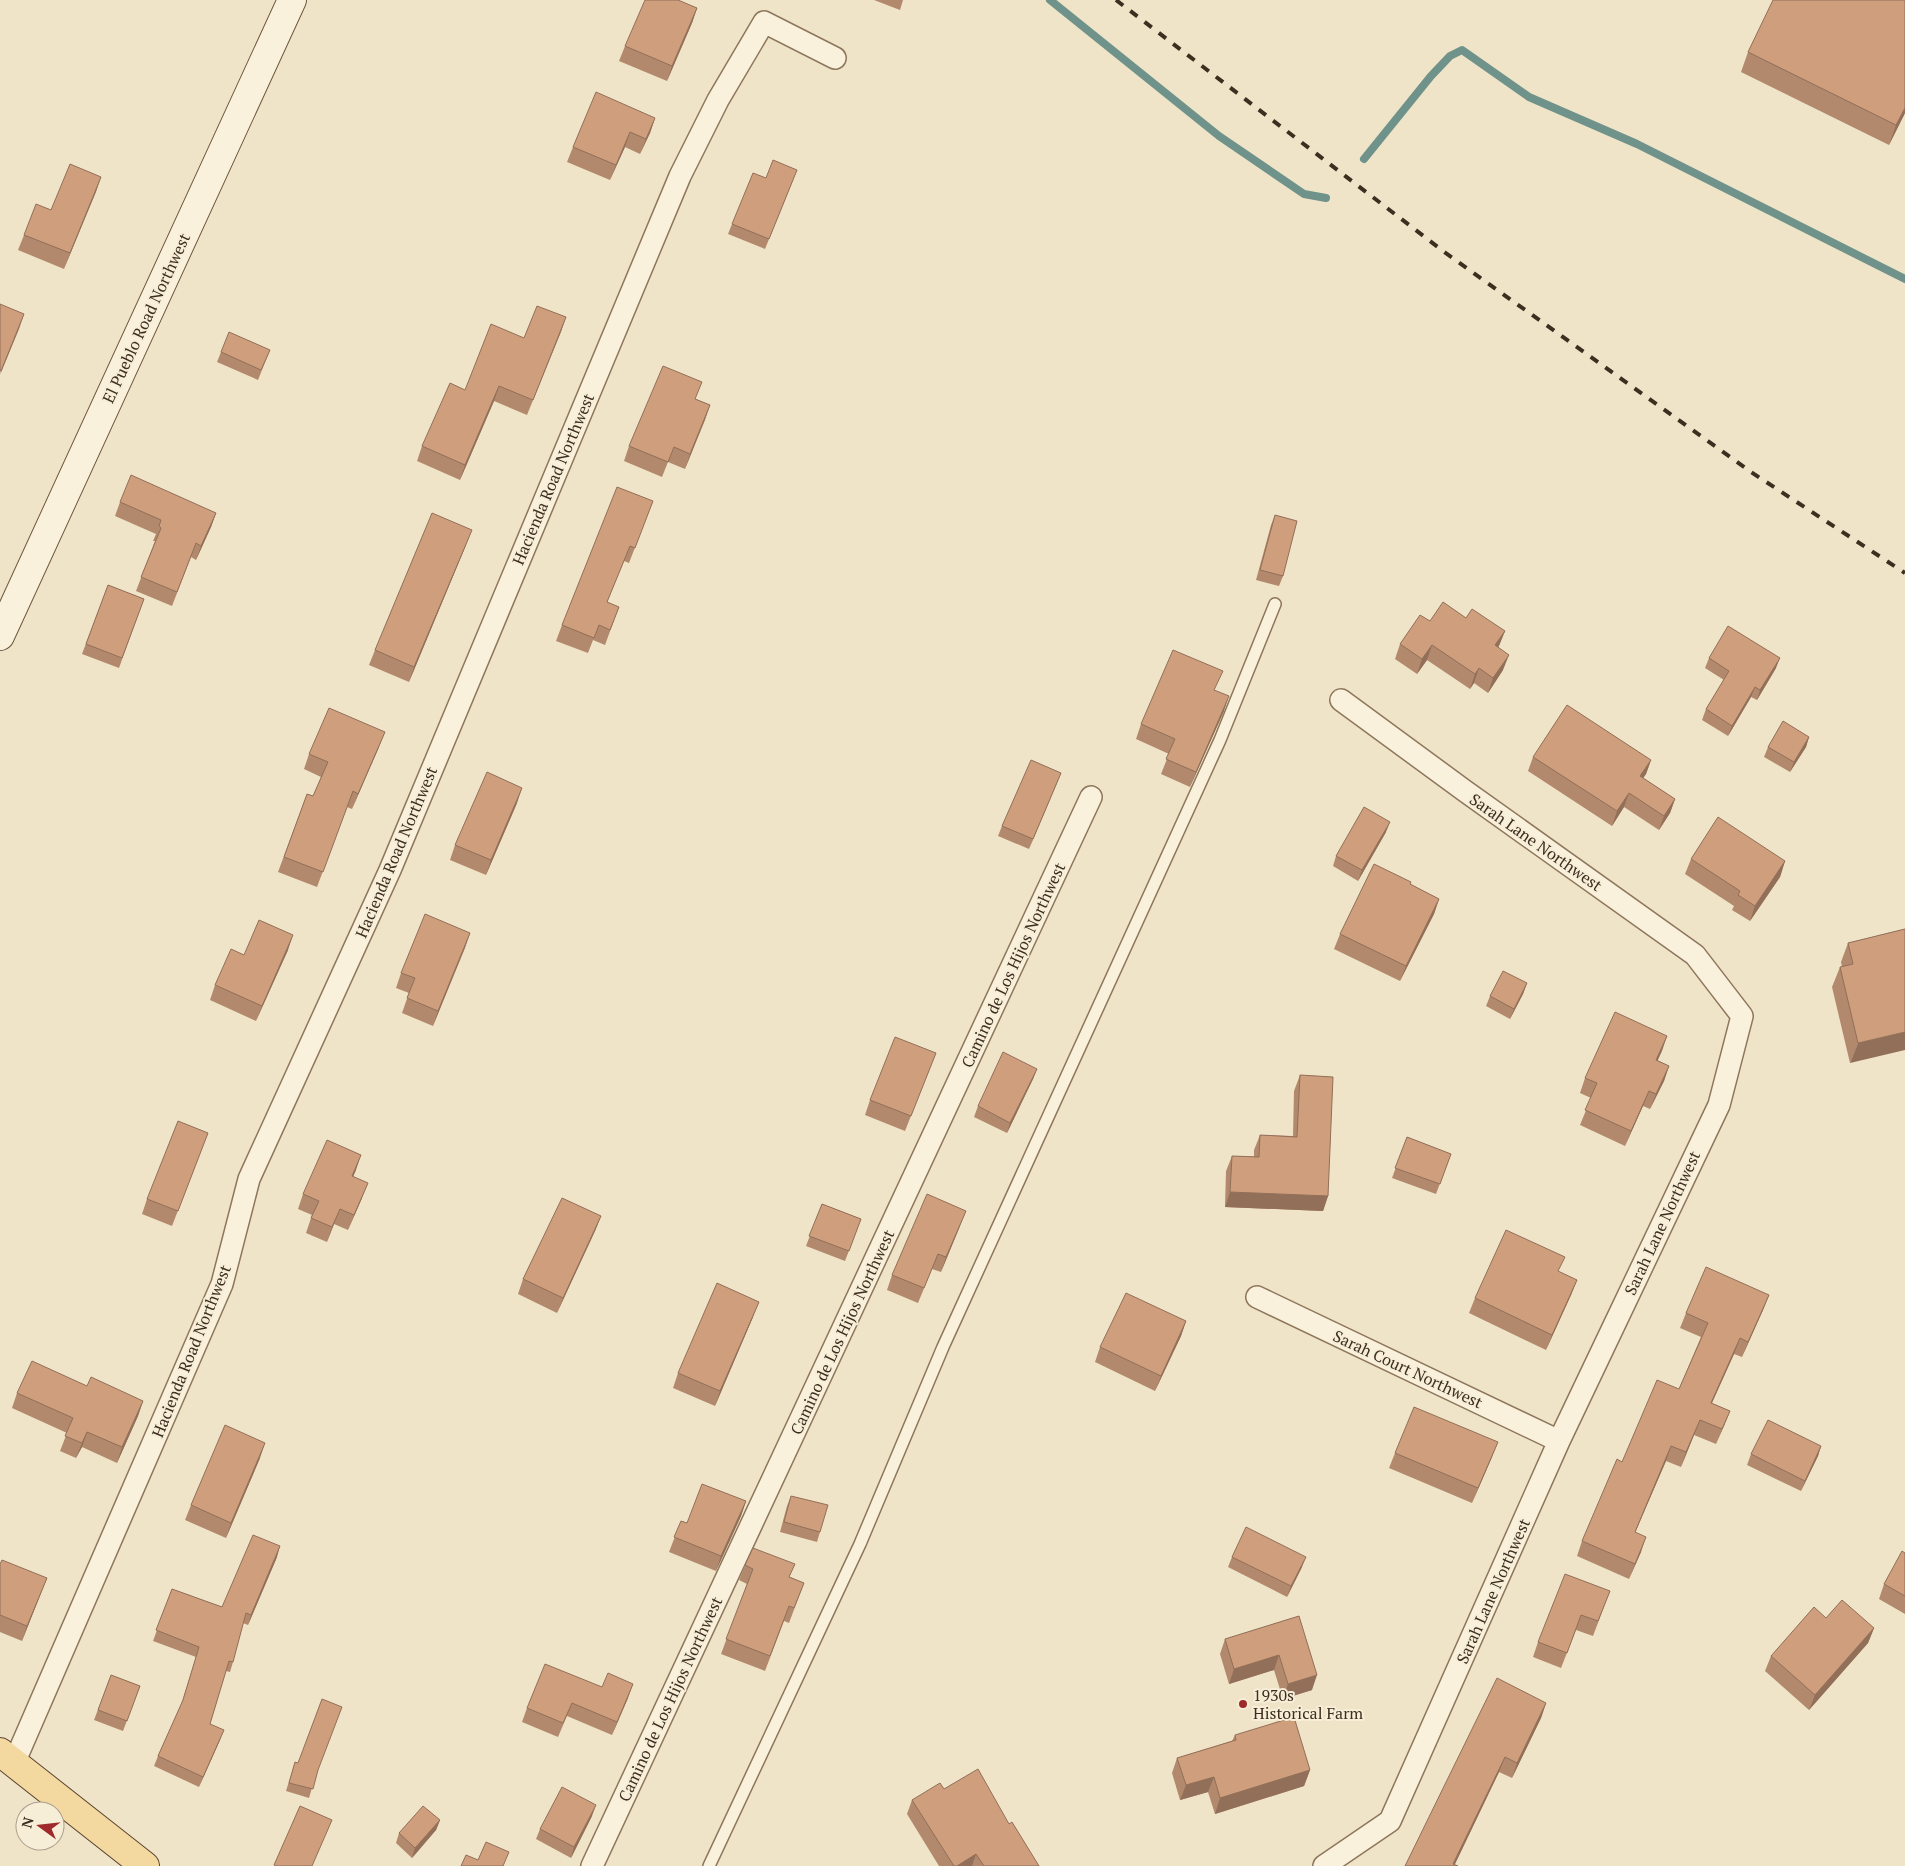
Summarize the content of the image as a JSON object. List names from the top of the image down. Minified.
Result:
{"streets":{"street":["El Pueblo Road Northwest","Hacienda Road Northwest","Sarah Lane Northwest","Camino de Los Hijos Northwest","Sarah Court Northwest"]},"crossings":[["Sarah Lane Northwest","Sarah Court Northwest"]],"places":["1930s Historical Farm"],"north":"left"}
